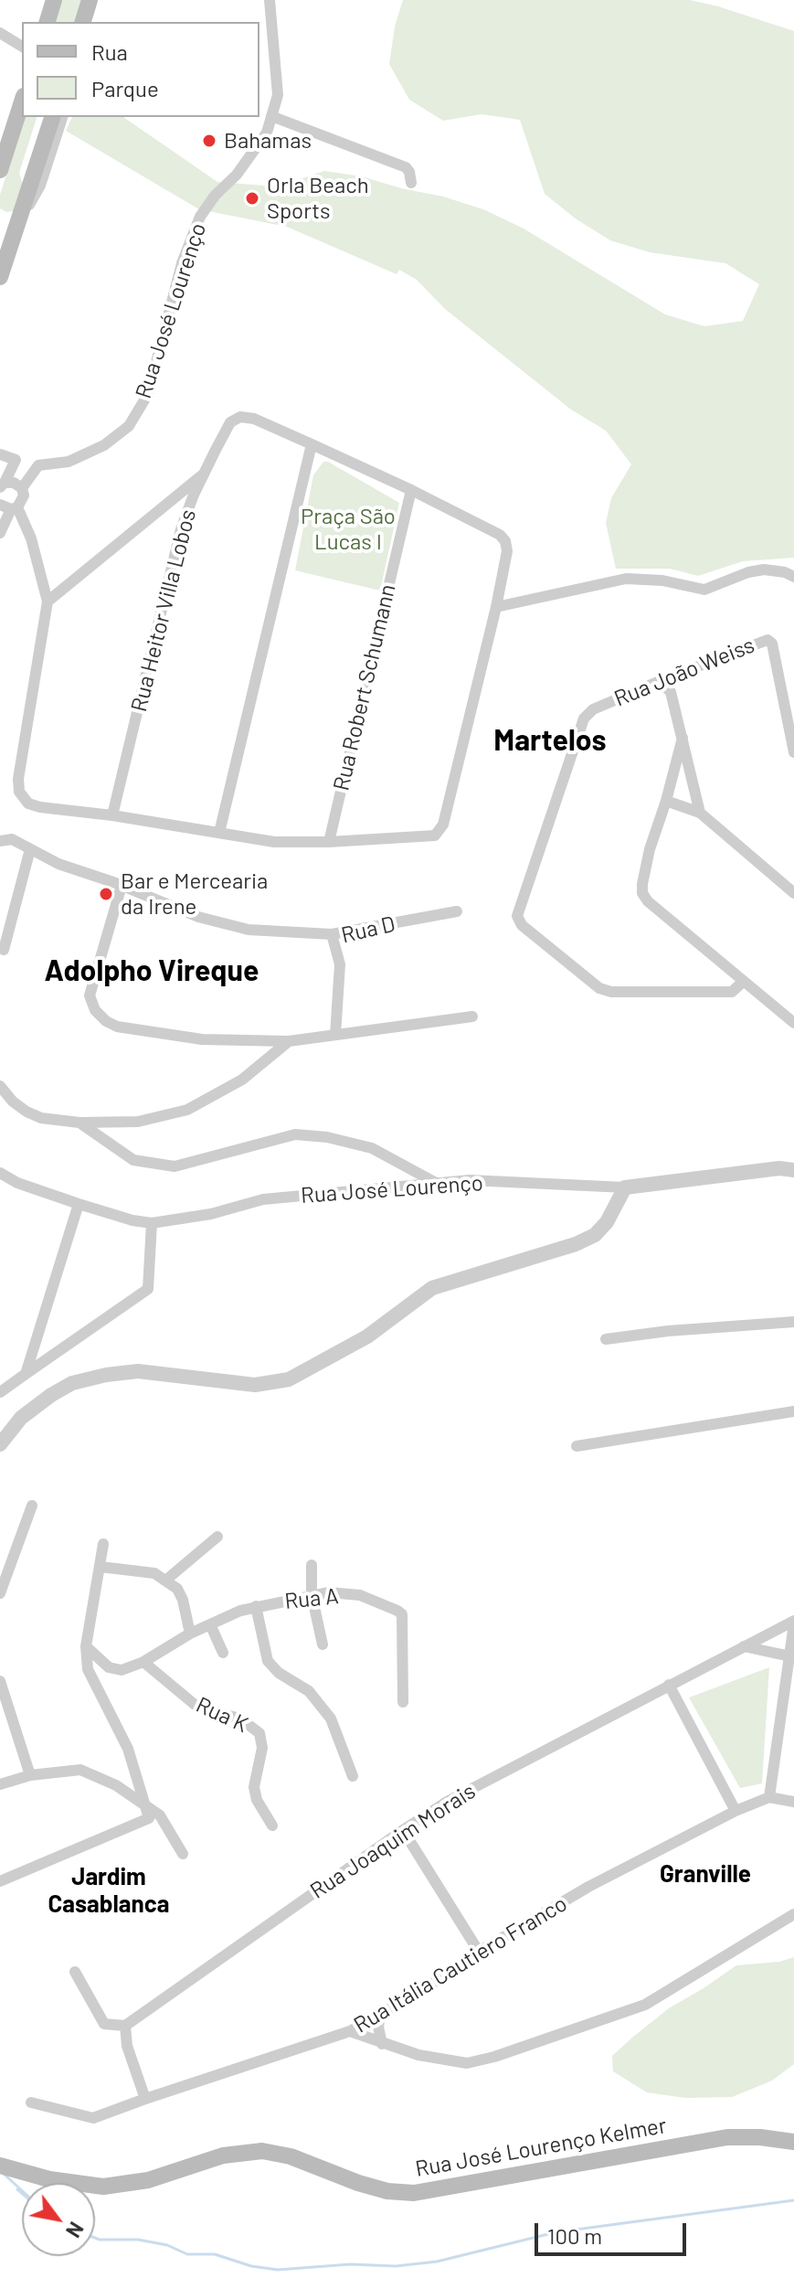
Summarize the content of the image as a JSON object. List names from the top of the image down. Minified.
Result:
{"streets":{"main road":["Rua José Lourenço Kelmer"],"street":["Rua José Lourenço","Rua Heitor Villa Lobos","Rua João Weiss","Rua Robert Schumann","Rua D","Rua A","Rua K","Rua Joaquim Morais","Rua Itália Cautiero Franco"]},"crossings":[["Rua A","Rua K"]],"districts":["Martelos","Adolpho Vireque","Granville","Jardim Casablanca"],"parks":["Praça São Lucas I"],"places":["Bahamas","Orla Beach Sports","Bar e Mercearia da Irene"],"legend":["Rua","Parque"],"scale_bar":"100 m","north":"bottom right"}
